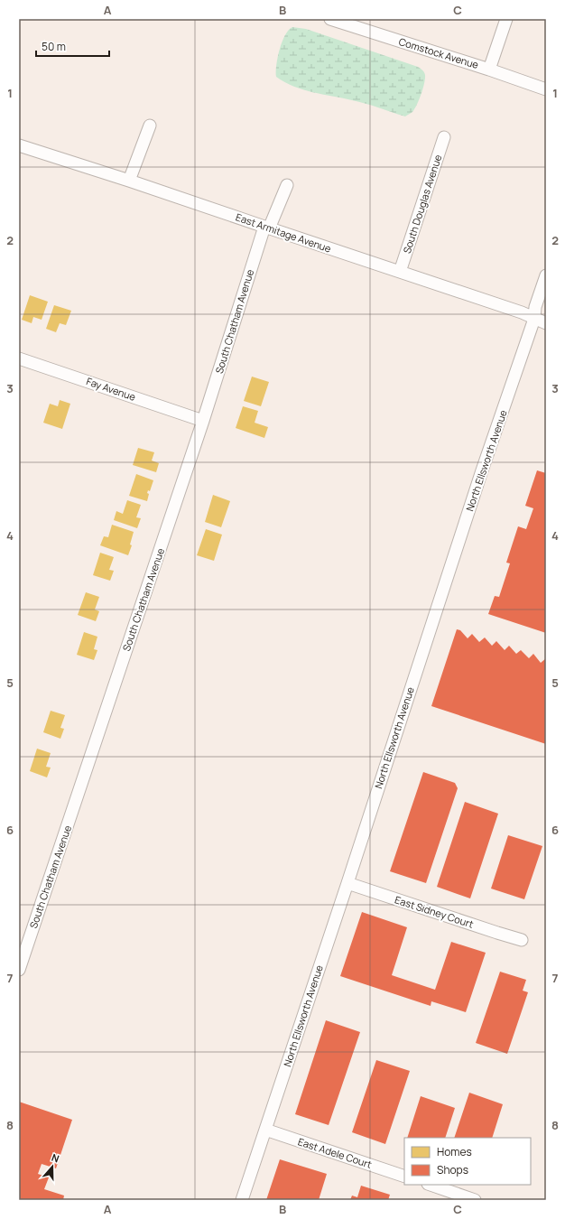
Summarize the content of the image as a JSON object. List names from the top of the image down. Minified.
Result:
{"streets":{"street":["Comstock Avenue","South Douglas Avenue","East Armitage Avenue","South Chatham Avenue","Fay Avenue","North Ellsworth Avenue","East Sidney Court","East Adele Court"]},"crossings":[["South Douglas Avenue","East Armitage Avenue"],["East Armitage Avenue","South Chatham Avenue"],["East Armitage Avenue","North Ellsworth Avenue"],["South Chatham Avenue","Fay Avenue"],["North Ellsworth Avenue","East Sidney Court"],["North Ellsworth Avenue","East Adele Court"]],"legend":["Homes","Shops"],"scale_bar":"50 m","north":"top","grid":{"columns":["A","B","C"],"rows":["1","2","3","4","5","6","7","8"]}}
